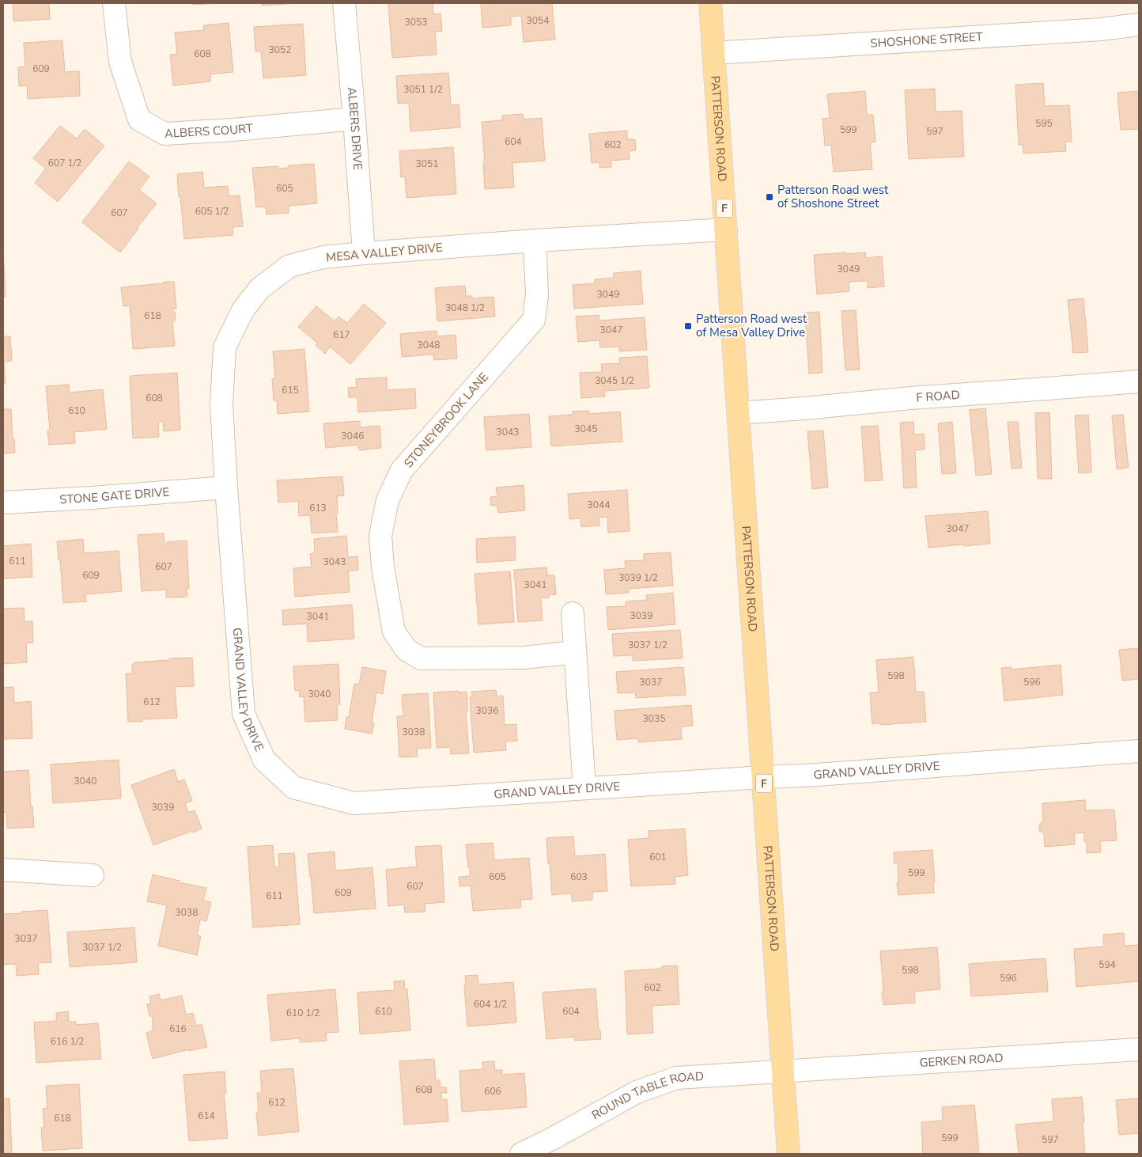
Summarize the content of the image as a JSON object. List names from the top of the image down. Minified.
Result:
{"streets":{"main road":["PATTERSON ROAD","F"],"street":["SHOSHONE STREET","ALBERS DRIVE","ALBERS COURT","MESA VALLEY DRIVE","F ROAD","STONEYBROOK LANE","STONE GATE DRIVE","GRAND VALLEY DRIVE","GERKEN ROAD","ROUND TABLE ROAD"]},"crossings":[["SHOSHONE STREET","PATTERSON ROAD"],["ALBERS DRIVE","ALBERS COURT"],["ALBERS DRIVE","MESA VALLEY DRIVE"],["PATTERSON ROAD","MESA VALLEY DRIVE"],["PATTERSON ROAD","F ROAD"],["PATTERSON ROAD","GRAND VALLEY DRIVE"],["PATTERSON ROAD","GERKEN ROAD"],["PATTERSON ROAD","ROUND TABLE ROAD"],["MESA VALLEY DRIVE","STONEYBROOK LANE"],["MESA VALLEY DRIVE","STONE GATE DRIVE"],["MESA VALLEY DRIVE","GRAND VALLEY DRIVE"],["STONE GATE DRIVE","GRAND VALLEY DRIVE"],["GERKEN ROAD","ROUND TABLE ROAD"]],"places":{"transit":["Patterson Road west of Shoshone Street","Patterson Road west of Mesa Valley Drive"]},"house_numbers":["3054","3053","3052","608","609","3051 1/2","595","599","597","604","602","607 1/2","3051","605","605 1/2","607","3049","3049","3048 1/2","618","3047","617","3048","3045 1/2","615","608","610","3045","3043","3046","3044","613","3047","611","3043","607","609","3039 1/2","3041","3039","3041","3037 1/2","598","3037","596","3040","612","3036","3035","3038","3040","3039","601","599","605","603","607","609","611","3038","3037","3037 1/2","594","598","596","602","604 1/2","610","604","610 1/2","616","616 1/2","608","606","612","614","618","599","597"]}
